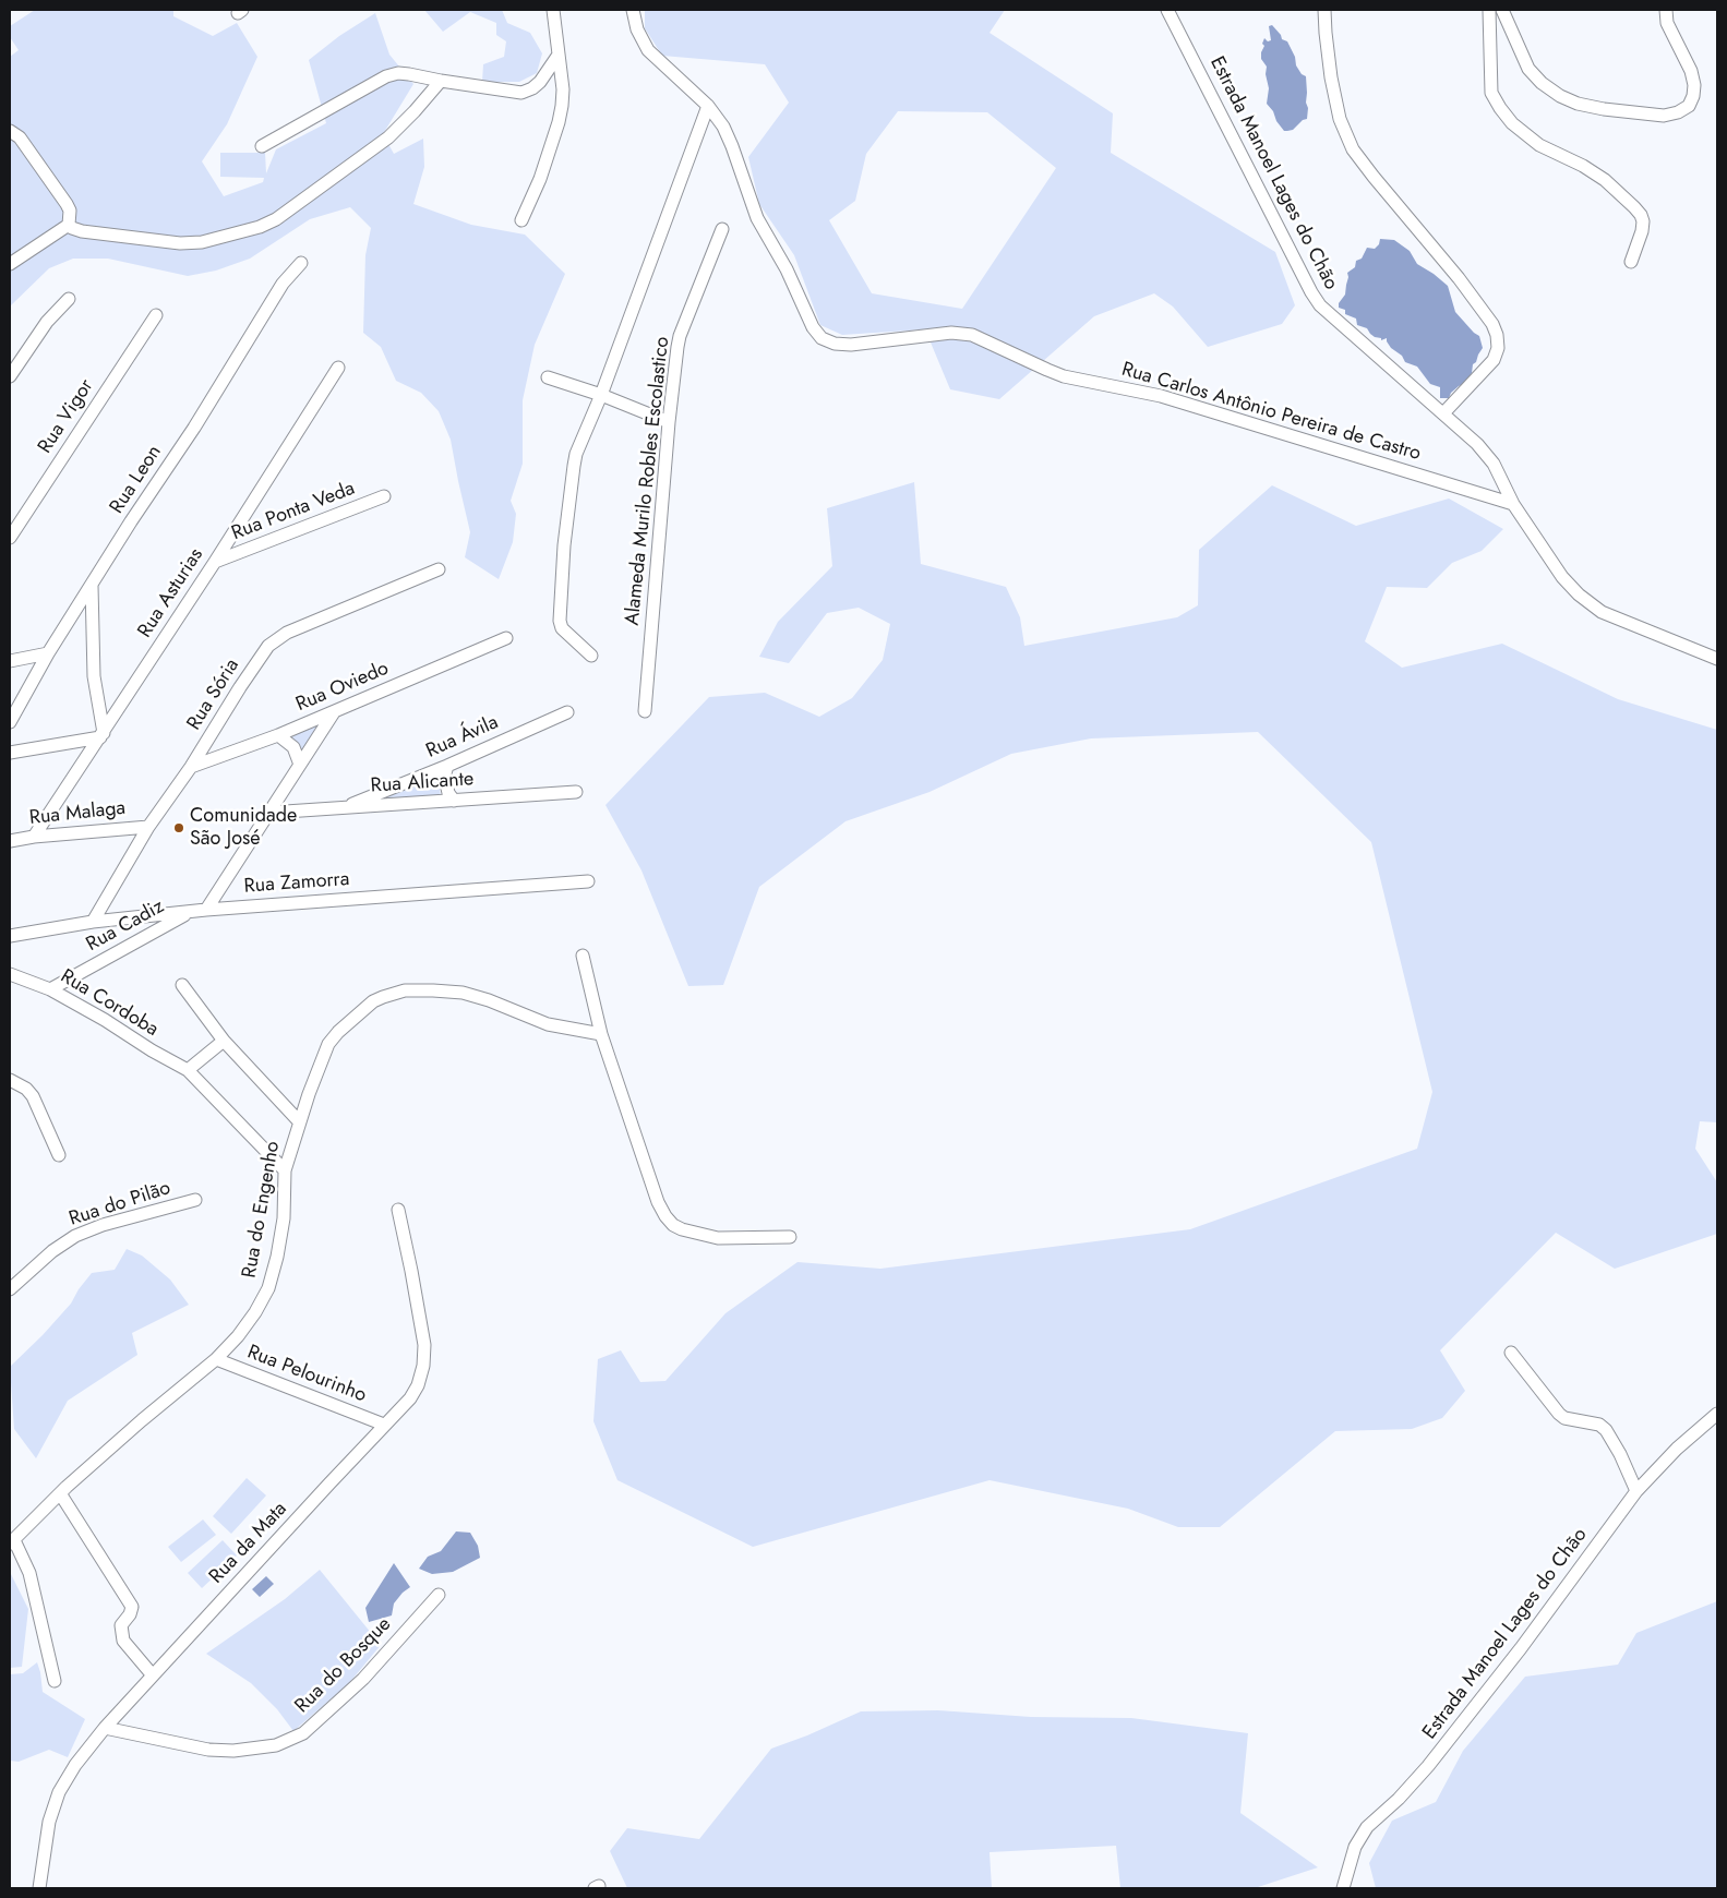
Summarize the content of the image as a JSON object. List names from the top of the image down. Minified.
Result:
{"streets":{"street":["Estrada Manoel Lages do Chão","Rua Carlos Antônio Pereira de Castro","Rua Vigor","Rua Leon","Alameda Murilo Robles Escolastico","Rua Ponta Veda","Rua Asturias","Rua Oviedo","Rua Sória","Rua Ávila","Rua Alicante","Rua Malaga","Rua Zamorra","Rua Cadiz","Rua Cordoba","Rua do Pilão","Rua do Engenho","Rua Pelourinho","Rua da Mata","Rua do Bosque"]},"crossings":[["Estrada Manoel Lages do Chão","Rua Carlos Antônio Pereira de Castro"],["Rua Carlos Antônio Pereira de Castro","Alameda Murilo Robles Escolastico"],["Rua Ponta Veda","Rua Asturias"],["Rua Asturias","Rua Malaga"],["Rua Oviedo","Rua Sória"],["Rua Sória","Rua Malaga"],["Rua Sória","Rua Zamorra"],["Rua Ávila","Rua Alicante"],["Rua Zamorra","Rua Cadiz"],["Rua Cadiz","Rua Cordoba"],["Rua Cordoba","Rua do Engenho"],["Rua do Engenho","Rua Pelourinho"],["Rua Pelourinho","Rua da Mata"],["Rua da Mata","Rua do Bosque"]],"places":["Comunidade São José"]}
